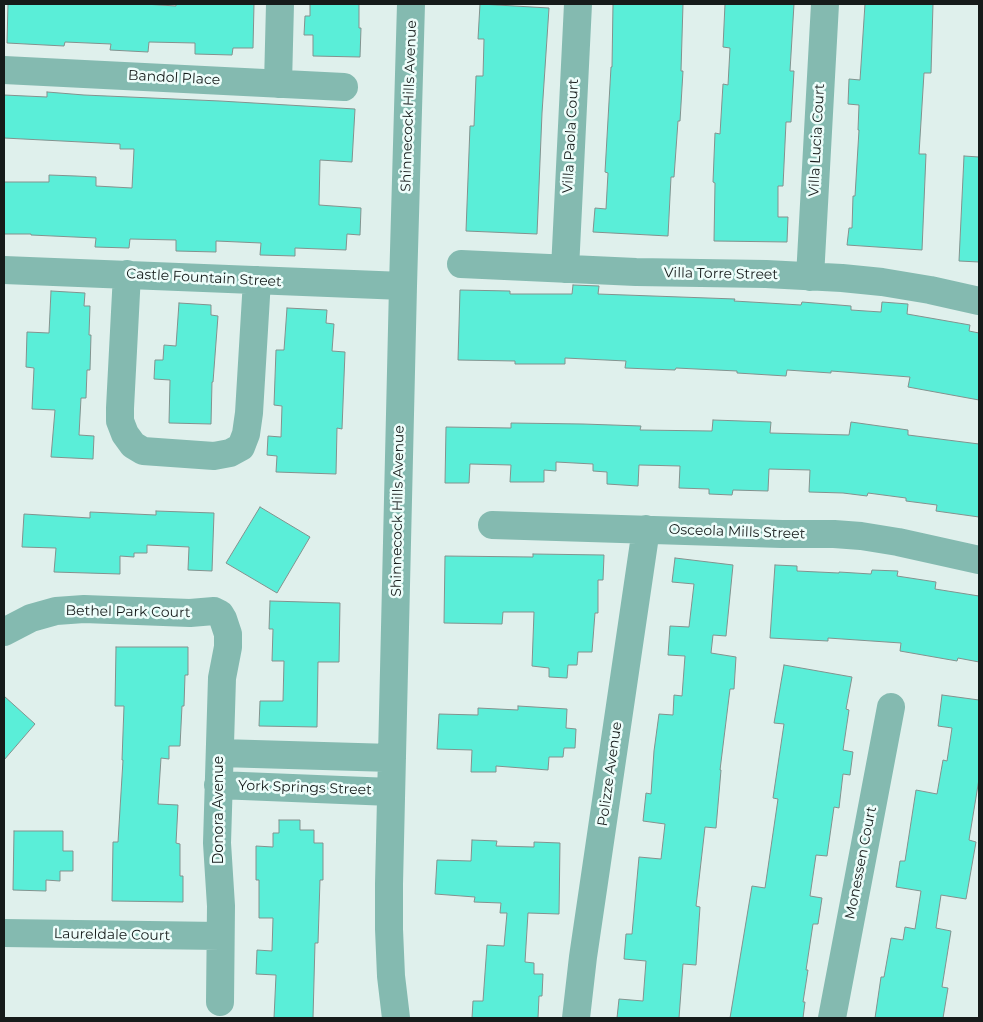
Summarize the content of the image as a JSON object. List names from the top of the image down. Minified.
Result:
{"streets":{"street":["Bandol Place","Shinnecock Hills Avenue","Villa Paola Court","Villa Lucia Court","Villa Torre Street","Castle Fountain Street","Osceola Mills Street","Bethel Park Court","Polizze Avenue","York Springs Street","Donora Avenue","Monessen Court","Laureldale Court"]},"crossings":[["Shinnecock Hills Avenue","Castle Fountain Street"],["Shinnecock Hills Avenue","York Springs Street"],["Villa Paola Court","Villa Torre Street"],["Villa Lucia Court","Villa Torre Street"],["Osceola Mills Street","Polizze Avenue"],["Bethel Park Court","Donora Avenue"],["York Springs Street","Donora Avenue"],["Donora Avenue","Laureldale Court"]]}
